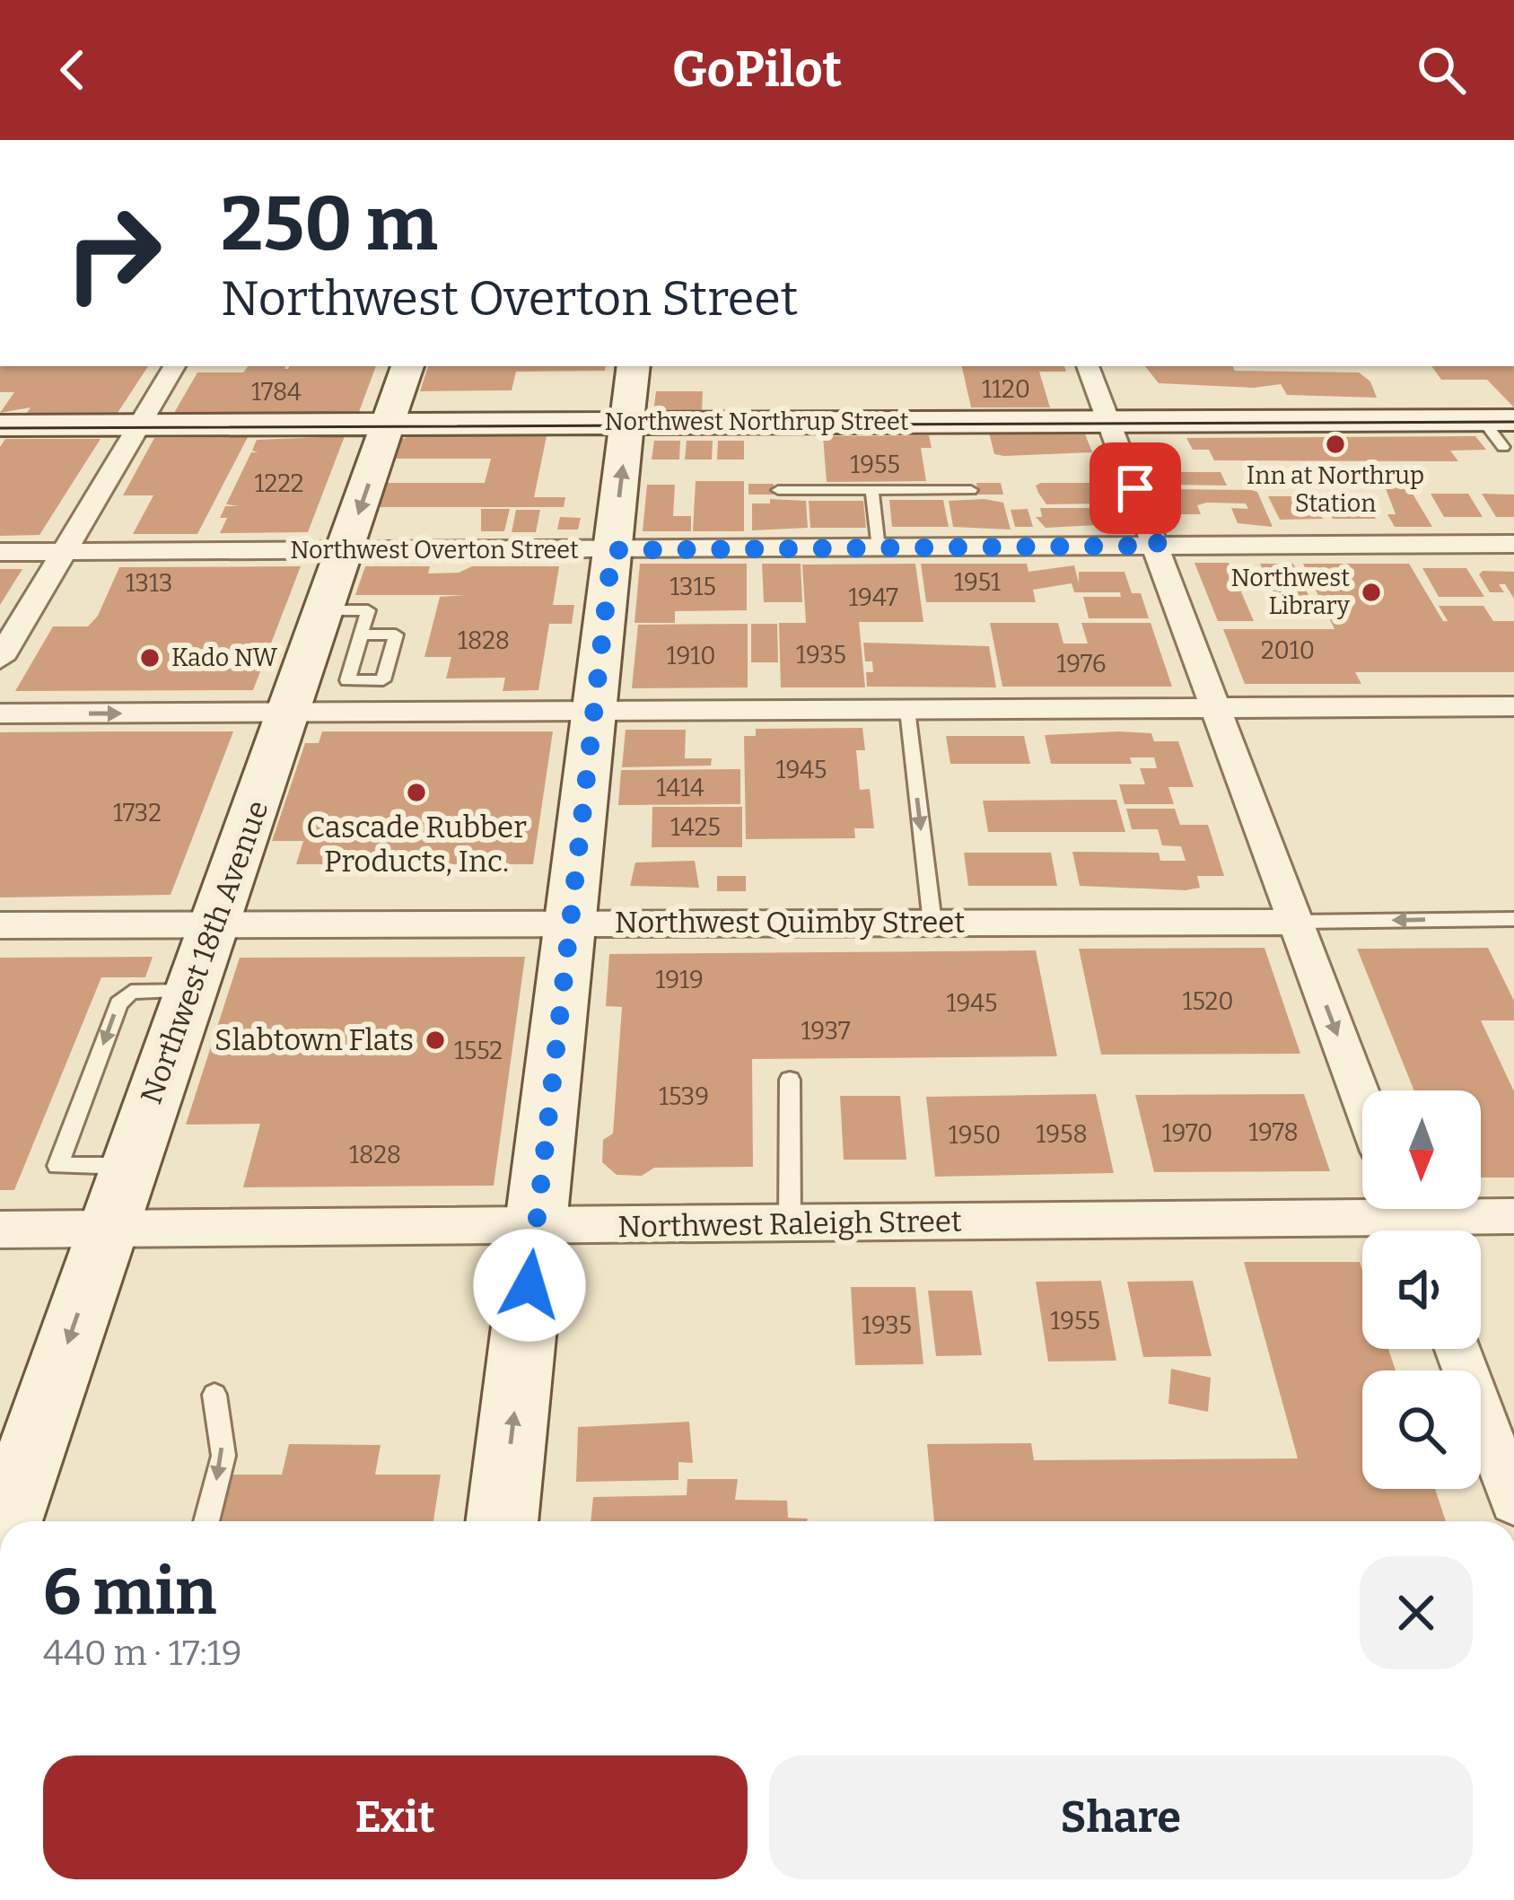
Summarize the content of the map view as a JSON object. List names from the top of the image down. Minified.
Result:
{"streets":{"street":["Northwest Northrup Street","Northwest Overton Street","Northwest Quimby Street","Northwest 18th Avenue","Northwest Raleigh Street"]},"crossings":[["Northwest Northrup Street","Northwest 18th Avenue"],["Northwest Overton Street","Northwest 18th Avenue"],["Northwest Quimby Street","Northwest 18th Avenue"],["Northwest 18th Avenue","Northwest Raleigh Street"]],"places":["Inn at Northrup Station","Northwest Library","Kado NW","Cascade Rubber Products, Inc.","Slabtown Flats"],"house_numbers":["1120","1784","1955","1222","1951","1313","1315","1947","1828","2010","1935","1910","1976","1945","1414","1732","1425","1919","1520","1945","1937","1552","1539","1978","1970","1958","1950","1828","1955","1935"],"north":"bottom","page":{"header":"GoPilot","turn":["250 m","Northwest Overton Street"],"heading":["6 min","440 m · 17:19"],"buttons":["Exit","Share"]}}
